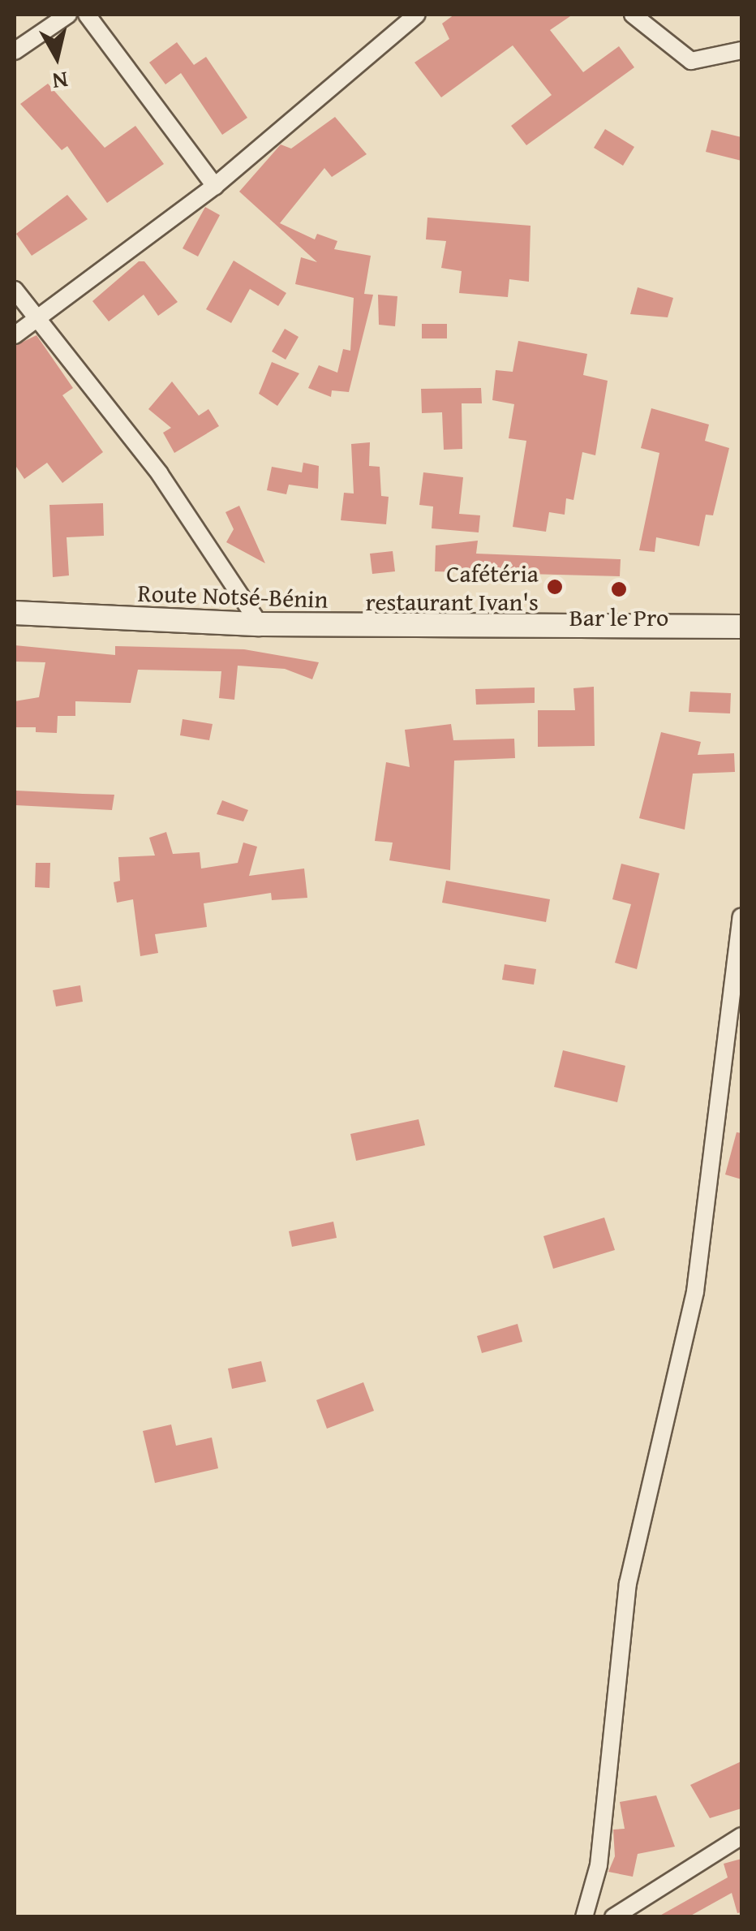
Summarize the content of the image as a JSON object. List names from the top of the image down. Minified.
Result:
{"streets":{"main road":["Route Notsé-Bénin"]},"places":["Cafétéria restaurant Ivan's","Bar le Pro"],"north":"bottom"}
